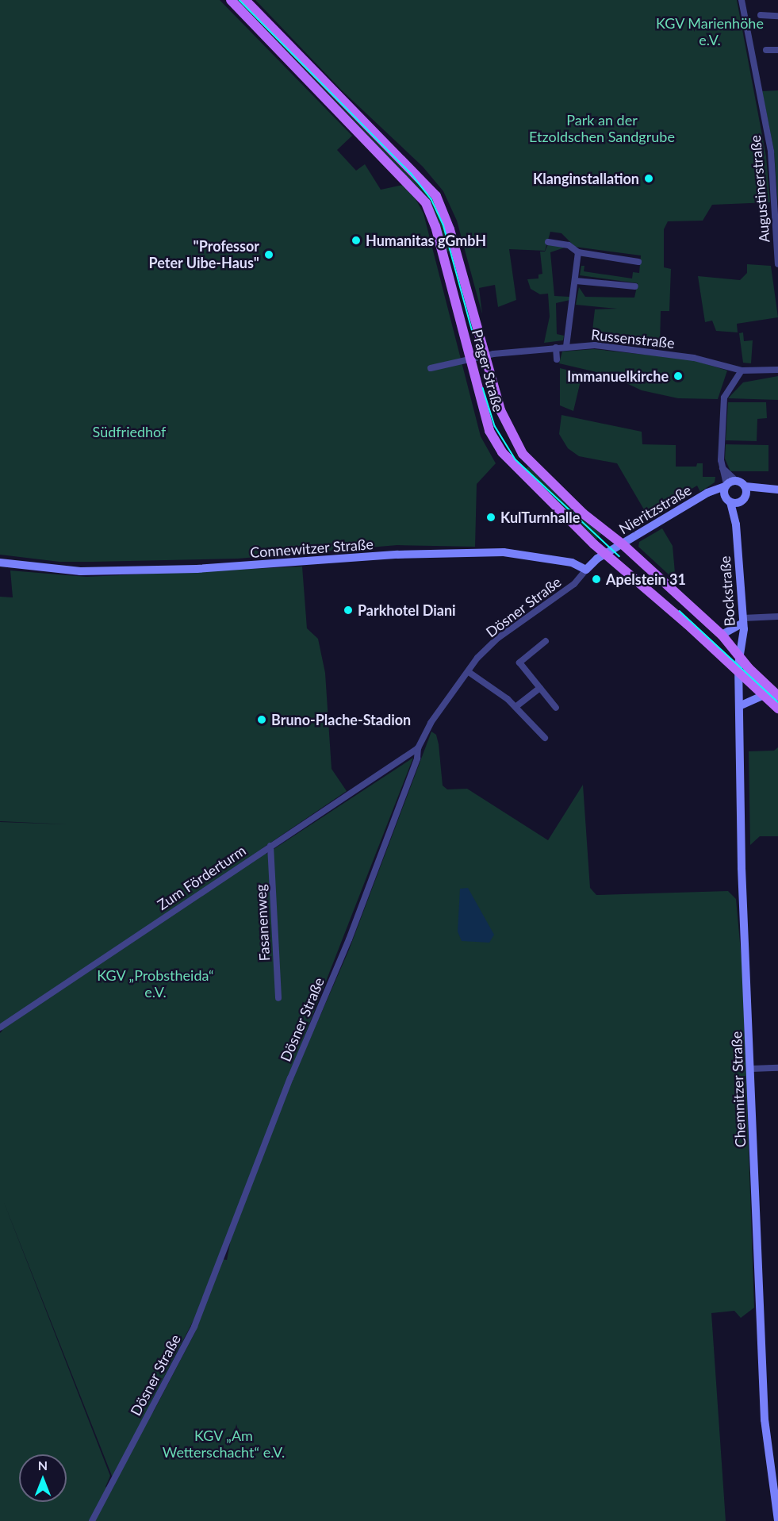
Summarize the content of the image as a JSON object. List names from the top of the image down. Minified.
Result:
{"streets":{"main road":["Prager Straße"],"street":["Augustinerstraße","Russenstraße","Nieritzstraße","Connewitzer Straße","Bockstraße","Dösner Straße","Zum Förderturm","Fasanenweg","Chemnitzer Straße"]},"crossings":[["Russenstraße","Prager Straße"],["Prager Straße","Nieritzstraße"],["Prager Straße","Bockstraße"],["Prager Straße","Chemnitzer Straße"],["Nieritzstraße","Bockstraße"],["Connewitzer Straße","Dösner Straße"],["Bockstraße","Chemnitzer Straße"],["Dösner Straße","Zum Förderturm"],["Zum Förderturm","Fasanenweg"]],"parks":["KGV Marienhöhe e.V.","Park an der Etzoldschen Sandgrube","Südfriedhof","KGV „Probstheida“ e.V.","KGV „Am Wetterschacht“ e.V."],"places":["Klanginstallation","Humanitas gGmbH","\"Professor Peter Uibe-Haus\"","Immanuelkirche","KulTurnhalle","Apelstein 31","Parkhotel Diani","Bruno-Plache-Stadion"],"north":"top"}
